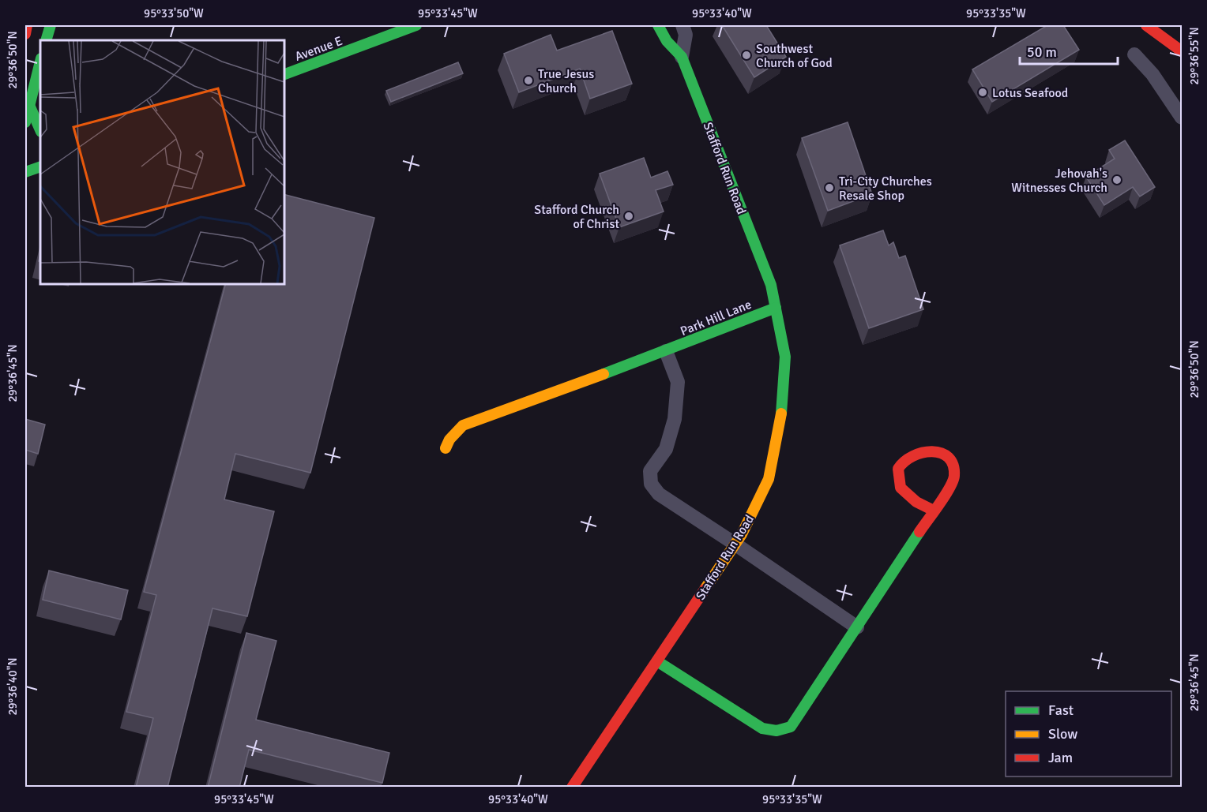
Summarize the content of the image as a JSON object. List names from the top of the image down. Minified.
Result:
{"streets":{"main road":["Avenue E","Stafford Run Road","Park Hill Lane"]},"crossings":[["Stafford Run Road","Park Hill Lane"]],"places":["Southwest Church of God","True Jesus Church","Lotus Seafood","Jehovah's Witnesses Church","Tri-City Churches Resale Shop","Stafford Church of Christ"],"legend":["Fast","Slow","Jam"],"scale_bar":"50 m","coordinates":["95°33'50\"W","95°33'45\"W","95°33'40\"W","95°33'35\"W","29°36'55\"N","29°36'50\"N","29°36'45\"N","29°36'40\"N"]}
